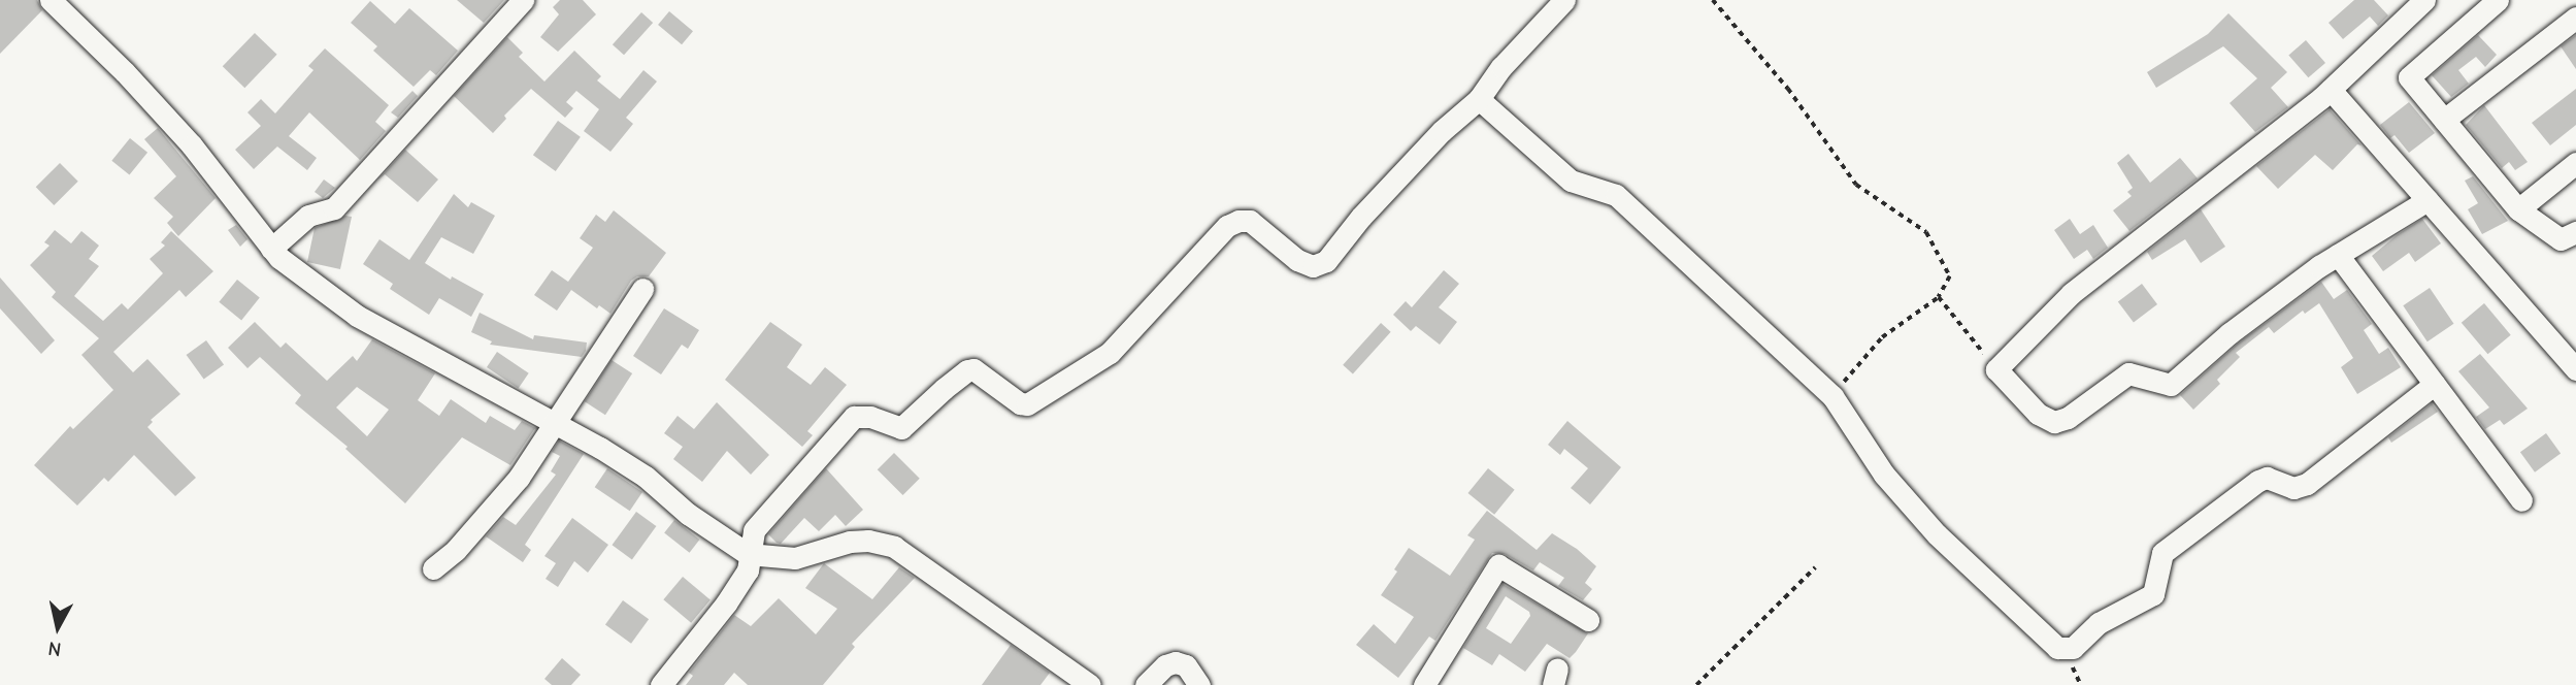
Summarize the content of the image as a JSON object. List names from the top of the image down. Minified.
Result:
{"north":"bottom"}
